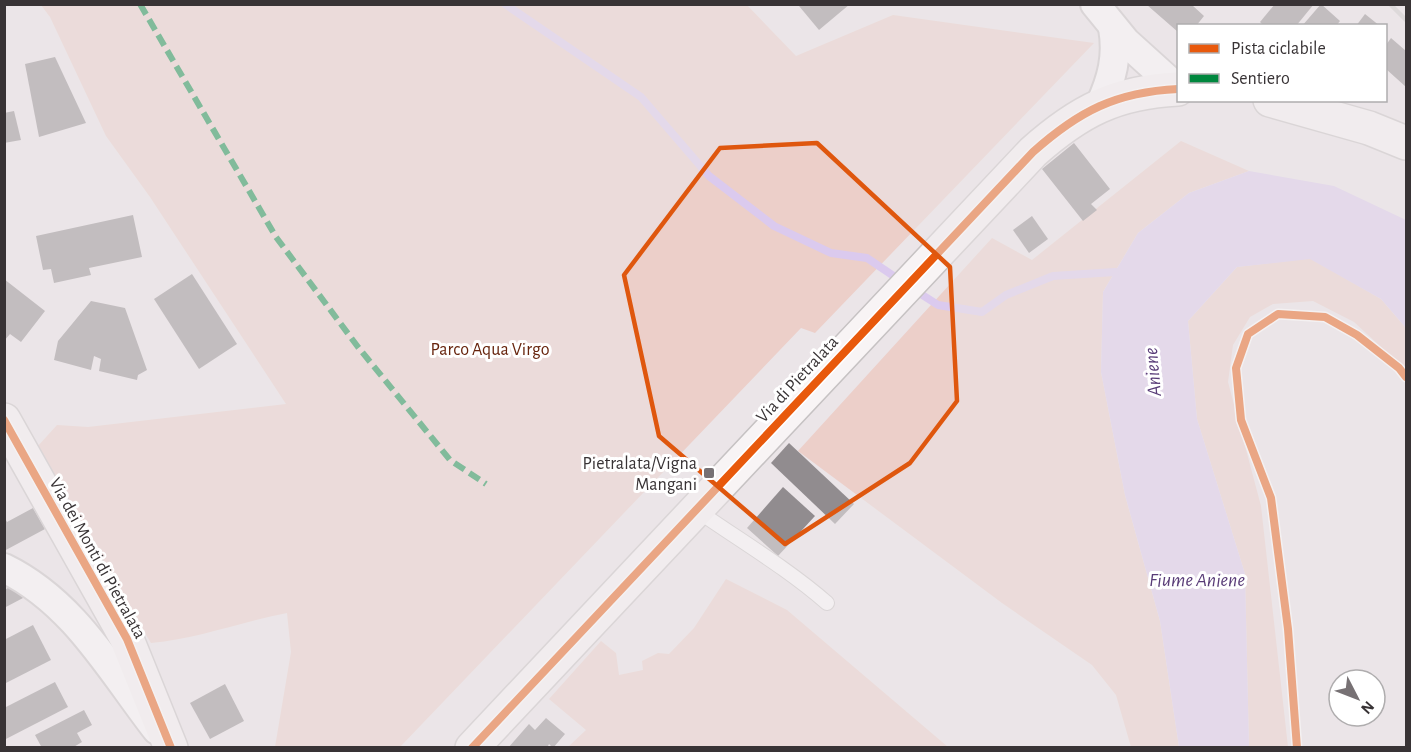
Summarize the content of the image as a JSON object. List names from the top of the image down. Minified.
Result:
{"streets":{"street":["Via di Pietralata","Via dei Monti di Pietralata"]},"water":["Aniene","Fiume Aniene"],"parks":["Parco Aqua Virgo"],"places":{"transit":["Pietralata/Vigna Mangani"]},"legend":["Pista ciclabile","Sentiero"],"north":"bottom right"}
